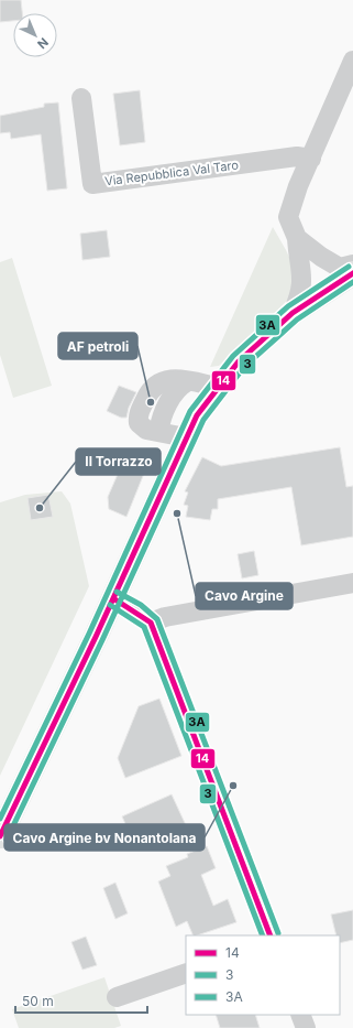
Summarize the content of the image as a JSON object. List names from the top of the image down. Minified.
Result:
{"streets":{"street":["Via Repubblica Val Taro"]},"places":["AF petroli","Il Torrazzo","Cavo Argine","Cavo Argine bv Nonantolana"],"lines":["transit line 3A","transit line 14","transit line 3"],"legend":["14","3","3A"],"scale_bar":"50 m","north":"bottom right"}
